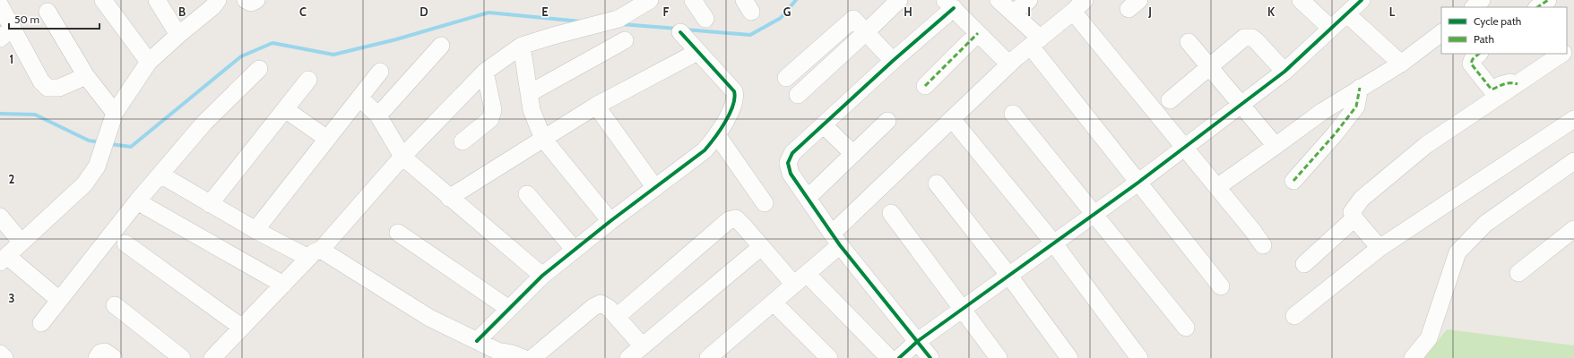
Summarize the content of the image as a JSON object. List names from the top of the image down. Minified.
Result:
{"legend":["Cycle path","Path"],"scale_bar":"50 m","grid":{"columns":["B","C","D","E","F","G","H","I","J","K","L"],"rows":["1","2","3"]}}
